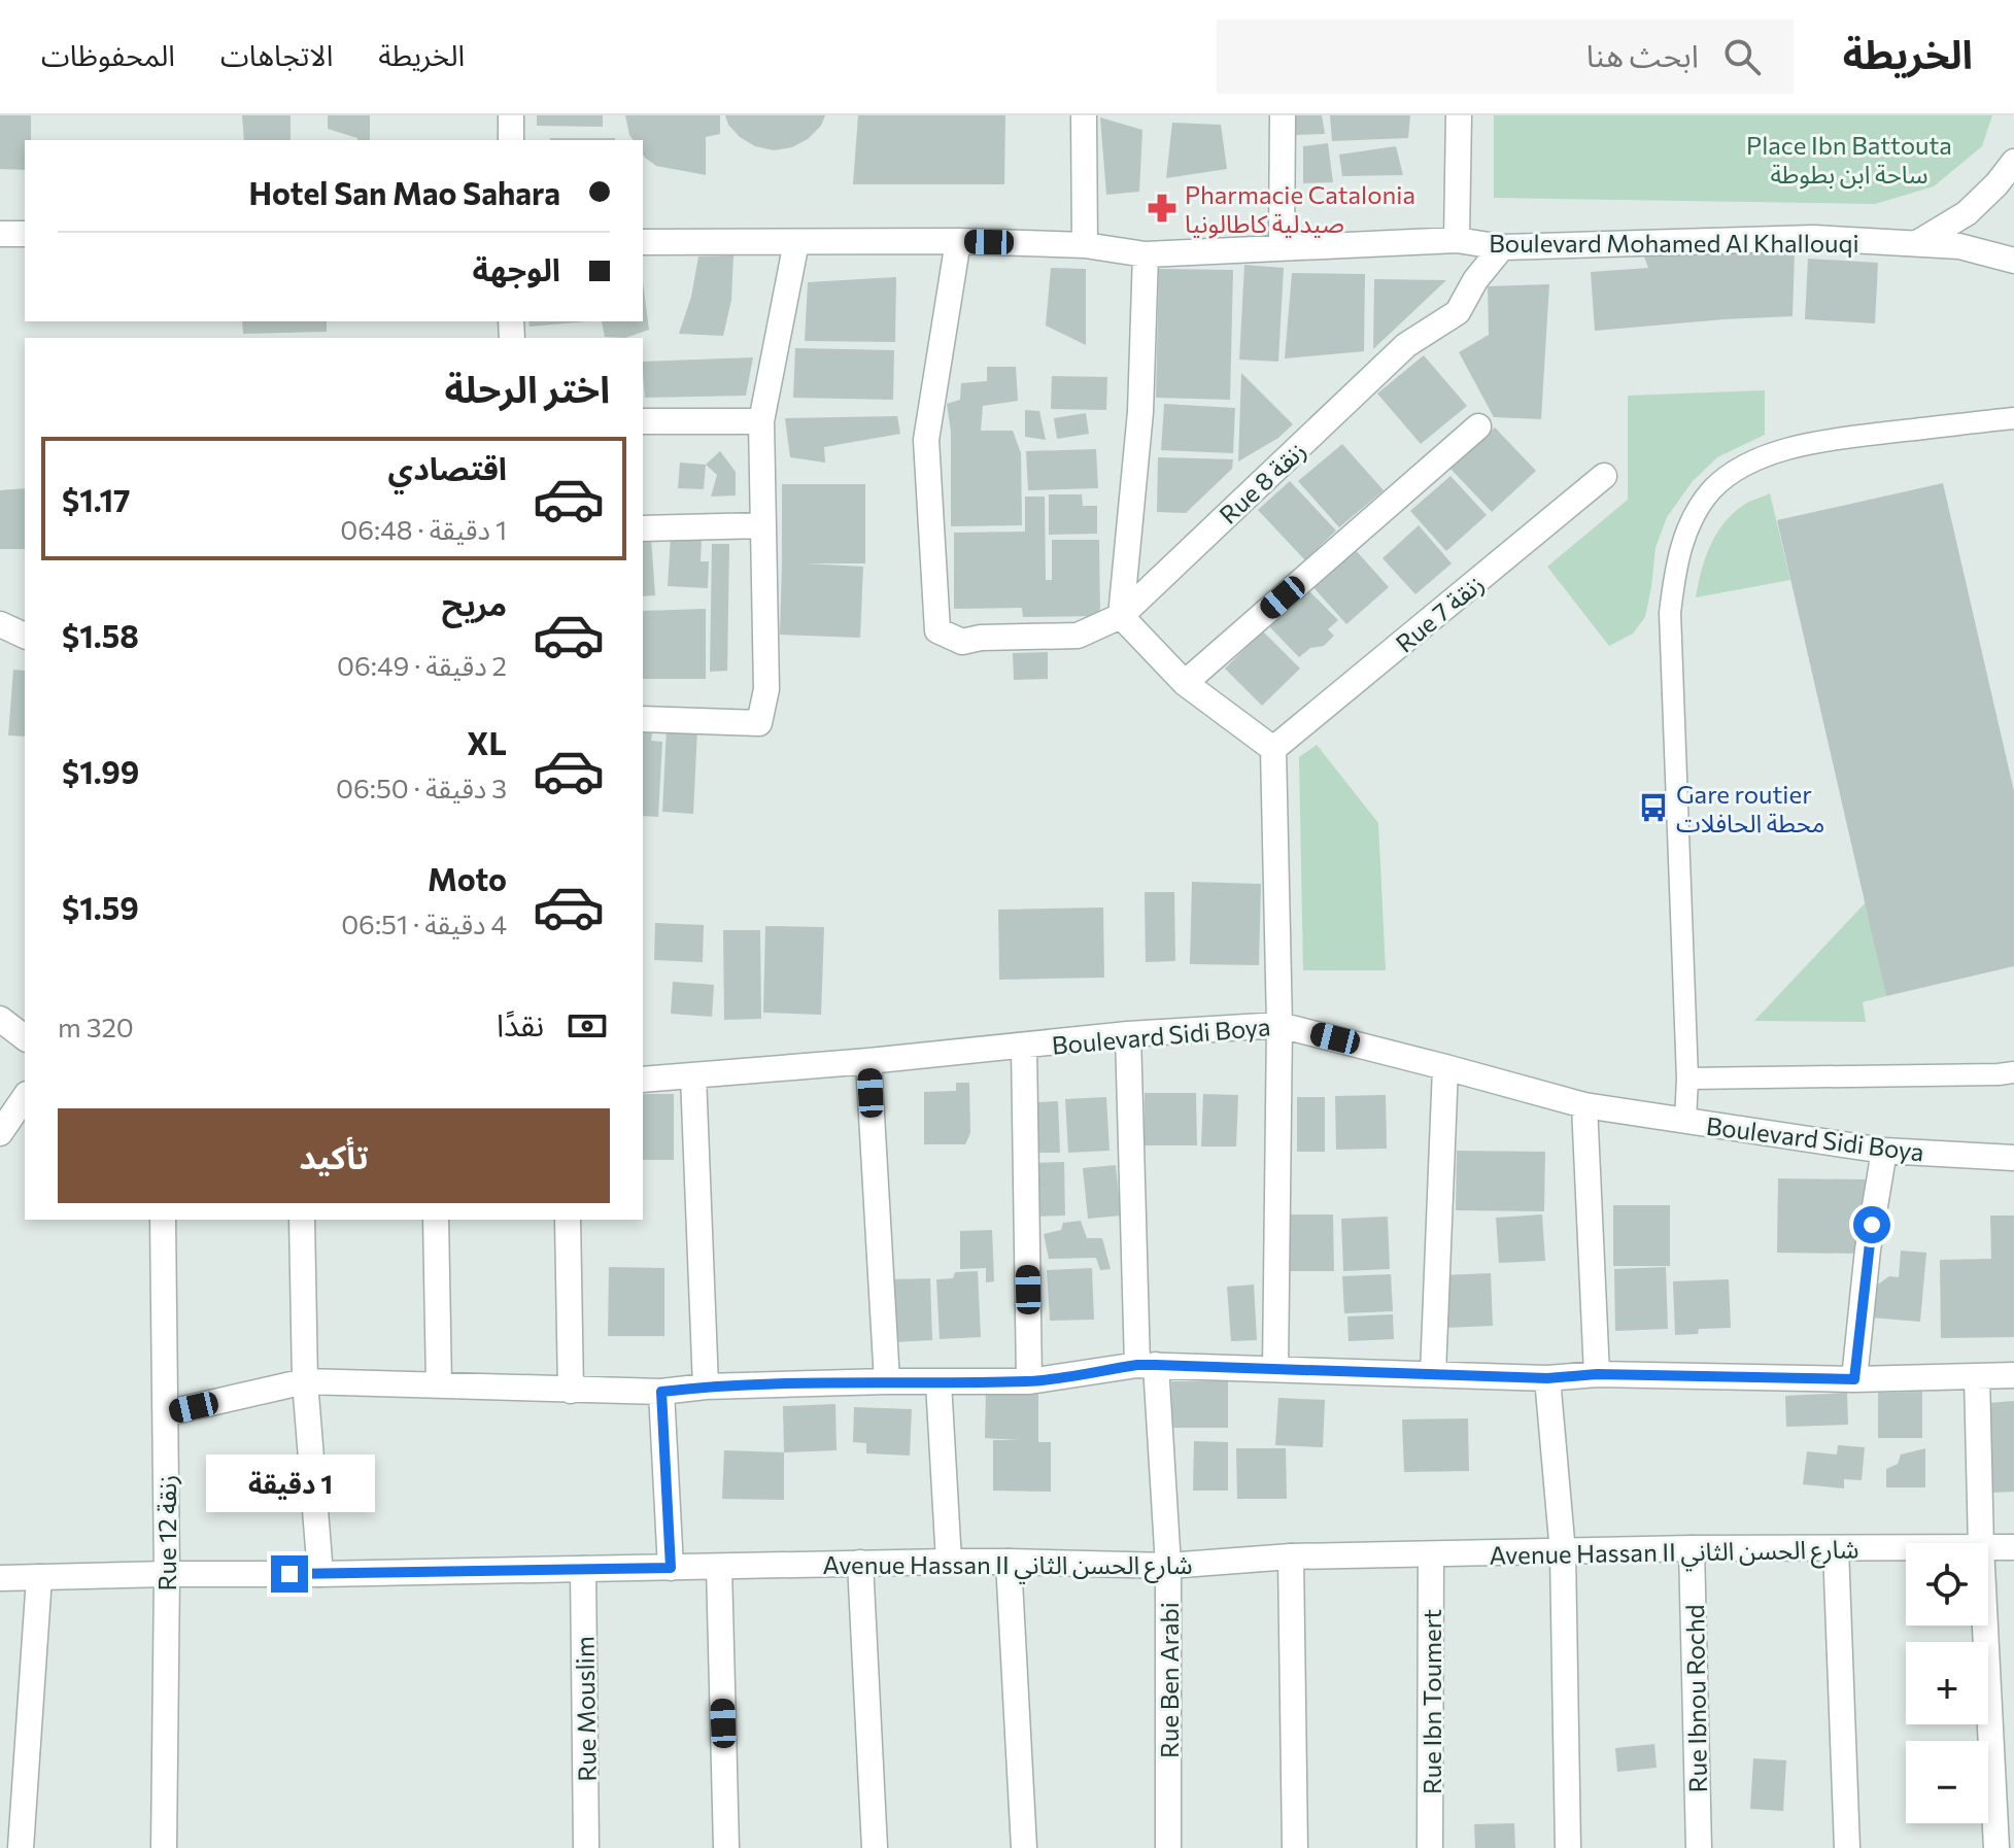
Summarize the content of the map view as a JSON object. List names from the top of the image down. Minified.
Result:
{"streets":{"street":["Boulevard Mohamed Al Khallouqi","Rue 8 زنقة","Rue 7 زنقة","Boulevard Sidi Boya","Rue 12 زنقة","Avenue Hassan II شارع الحسن الثاني","Rue Ben Arabi","Rue Ibnou Rochd","Rue Ibn Toumert","Rue Mouslim"]},"crossings":[["Boulevard Mohamed Al Khallouqi","Rue 8 زنقة"],["Boulevard Sidi Boya","Rue Ben Arabi"],["Rue 12 زنقة","Avenue Hassan II شارع الحسن الثاني"],["Avenue Hassan II شارع الحسن الثاني","Rue Ben Arabi"],["Avenue Hassan II شارع الحسن الثاني","Rue Ibnou Rochd"],["Avenue Hassan II شارع الحسن الثاني","Rue Ibn Toumert"],["Avenue Hassan II شارع الحسن الثاني","Rue Mouslim"]],"parks":["Place Ibn Battouta ساحة ابن بطوطة"],"places":{"pharmacy":["Pharmacie Catalonia صيدلية كاطالونيا"],"bus stop":["Gare routier محطة الحافلات"]},"page":{"header":"الخريطة","search":"ابحث هنا","nav":["الخريطة","الاتجاهات","المحفوظات"],"banner":["Hotel San Mao Sahara","الوجهة"],"heading":"اختر الرحلة","list":[{"name":"اقتصادي","note":"1 دقيقة · 06:48","value":"$1.17"},{"name":"مريح","note":"2 دقيقة · 06:49","value":"$1.58"},{"name":"XL","note":"3 دقيقة · 06:50","value":"$1.99"},{"name":"Moto","note":"4 دقيقة · 06:51","value":"$1.59"}],"pay":["نقدًا","320 m"],"buttons":"تأكيد","bubble":"1 دقيقة","map_buttons":["+","−"]}}
